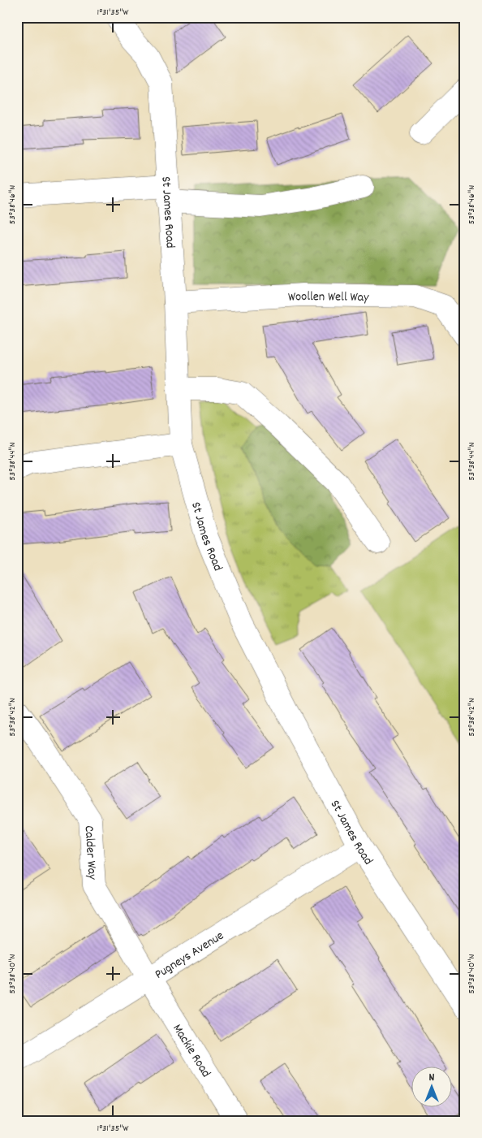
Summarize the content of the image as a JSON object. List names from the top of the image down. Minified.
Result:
{"streets":{"street":["St James Road","Woollen Well Way","Calder Way","Pugneys Avenue","Mackie Road"]},"crossings":[["St James Road","Woollen Well Way"],["St James Road","Pugneys Avenue"],["Calder Way","Pugneys Avenue"],["Calder Way","Mackie Road"],["Pugneys Avenue","Mackie Road"]],"north":"top","coordinates":["1°31'35\"W","53°38'46\"N","53°38'44\"N","53°38'42\"N","53°38'40\"N"]}
